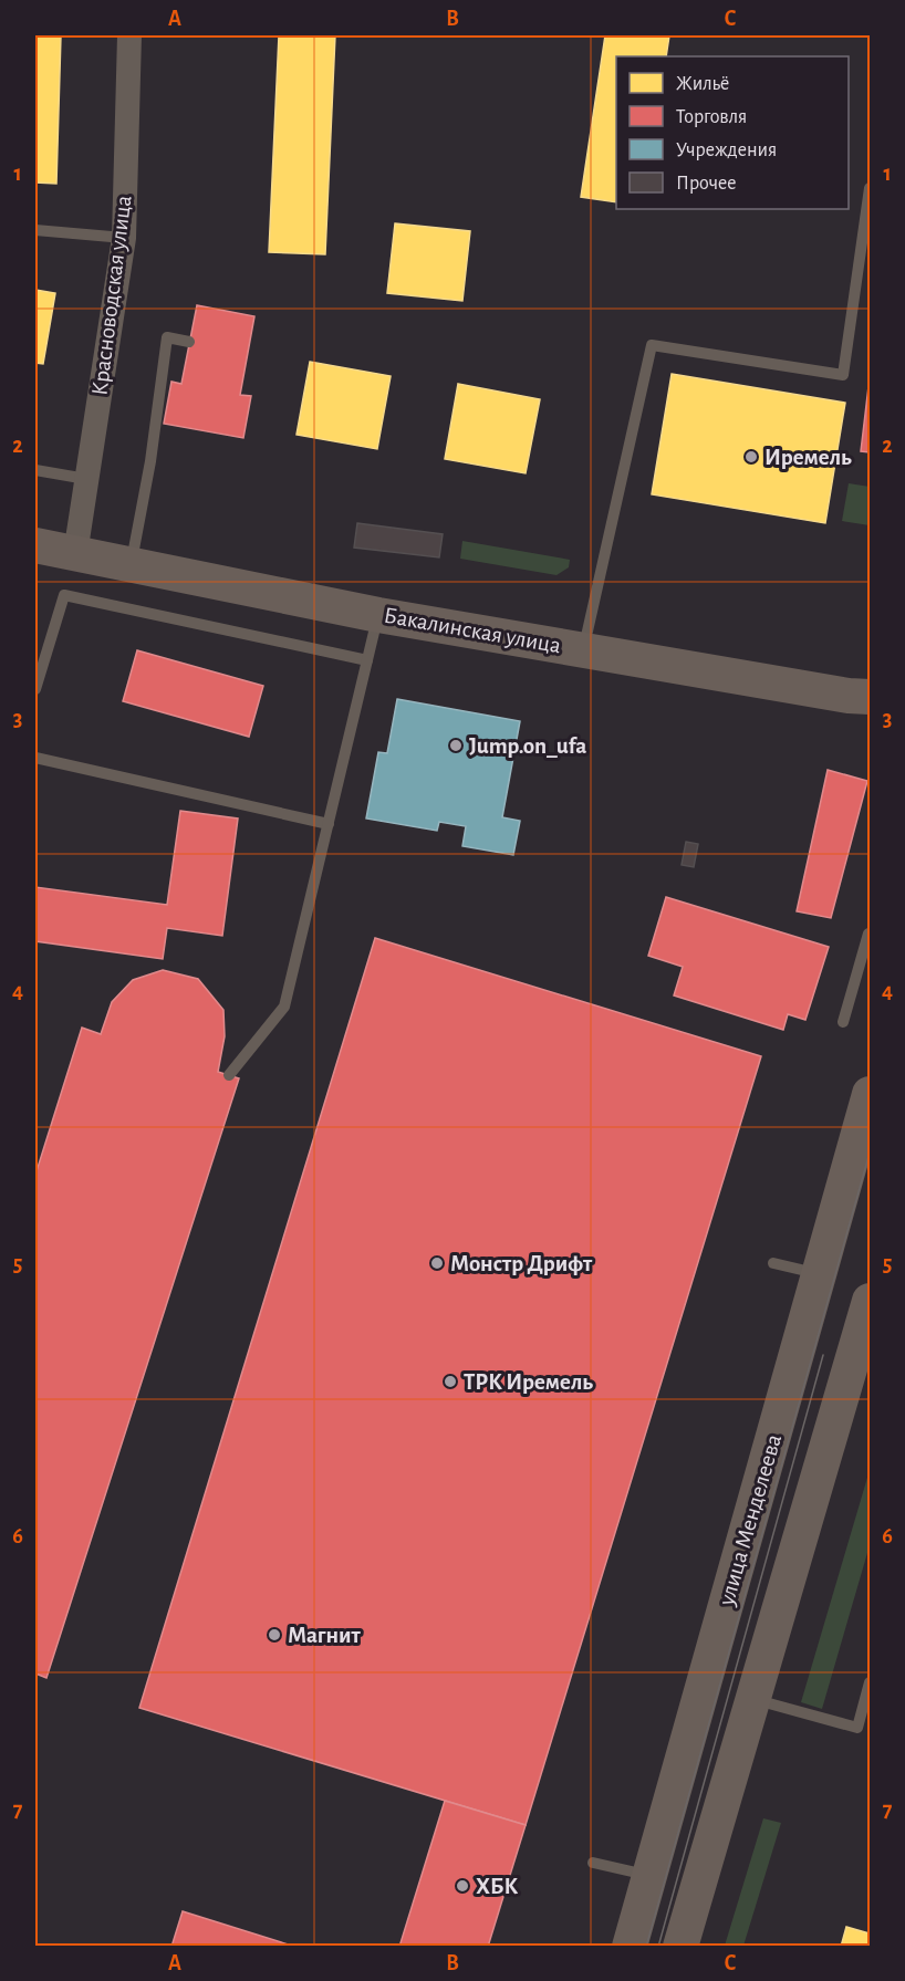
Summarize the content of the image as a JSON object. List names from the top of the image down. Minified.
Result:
{"streets":{"main road":["Бакалинская улица","улица Менделеева"],"street":["Красноводская улица"]},"crossings":[["Красноводская улица","Бакалинская улица"]],"places":["Иремель","Jump.on_ufa","Монстр Дрифт","ТРК Иремель","Магнит","ХБК"],"legend":["Жильё","Торговля","Учреждения","Прочее"],"grid":{"columns":["A","B","C"],"rows":["1","2","3","4","5","6","7"]}}
